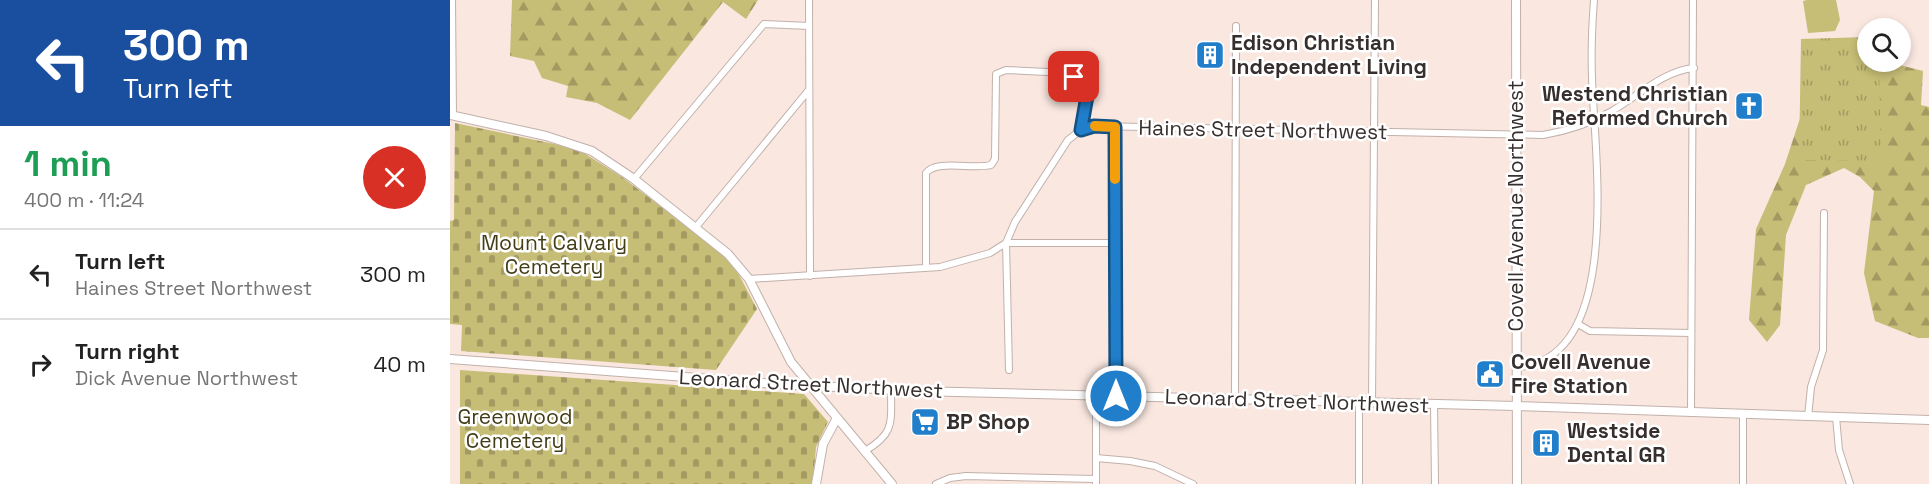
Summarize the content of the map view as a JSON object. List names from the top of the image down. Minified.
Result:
{"streets":{"main road":["Covell Avenue Northwest","Leonard Street Northwest"],"street":["Haines Street Northwest"]},"crossings":[["Haines Street Northwest","Covell Avenue Northwest"],["Covell Avenue Northwest","Leonard Street Northwest"]],"parks":["Mount Calvary Cemetery","Greenwood Cemetery"],"places":{"building":["Edison Christian Independent Living","Westside Dental GR"],"church":["Westend Christian Reformed Church"],"public building":["Covell Avenue Fire Station"],"supermarket":["BP Shop"]},"page":{"turn":["300 m","Turn left"],"heading":["1 min","400 m · 11:24"],"list":[{"name":"Turn left","note":"Haines Street Northwest","value":"300 m"},{"name":"Turn right","note":"Dick Avenue Northwest","value":"40 m"}]}}
